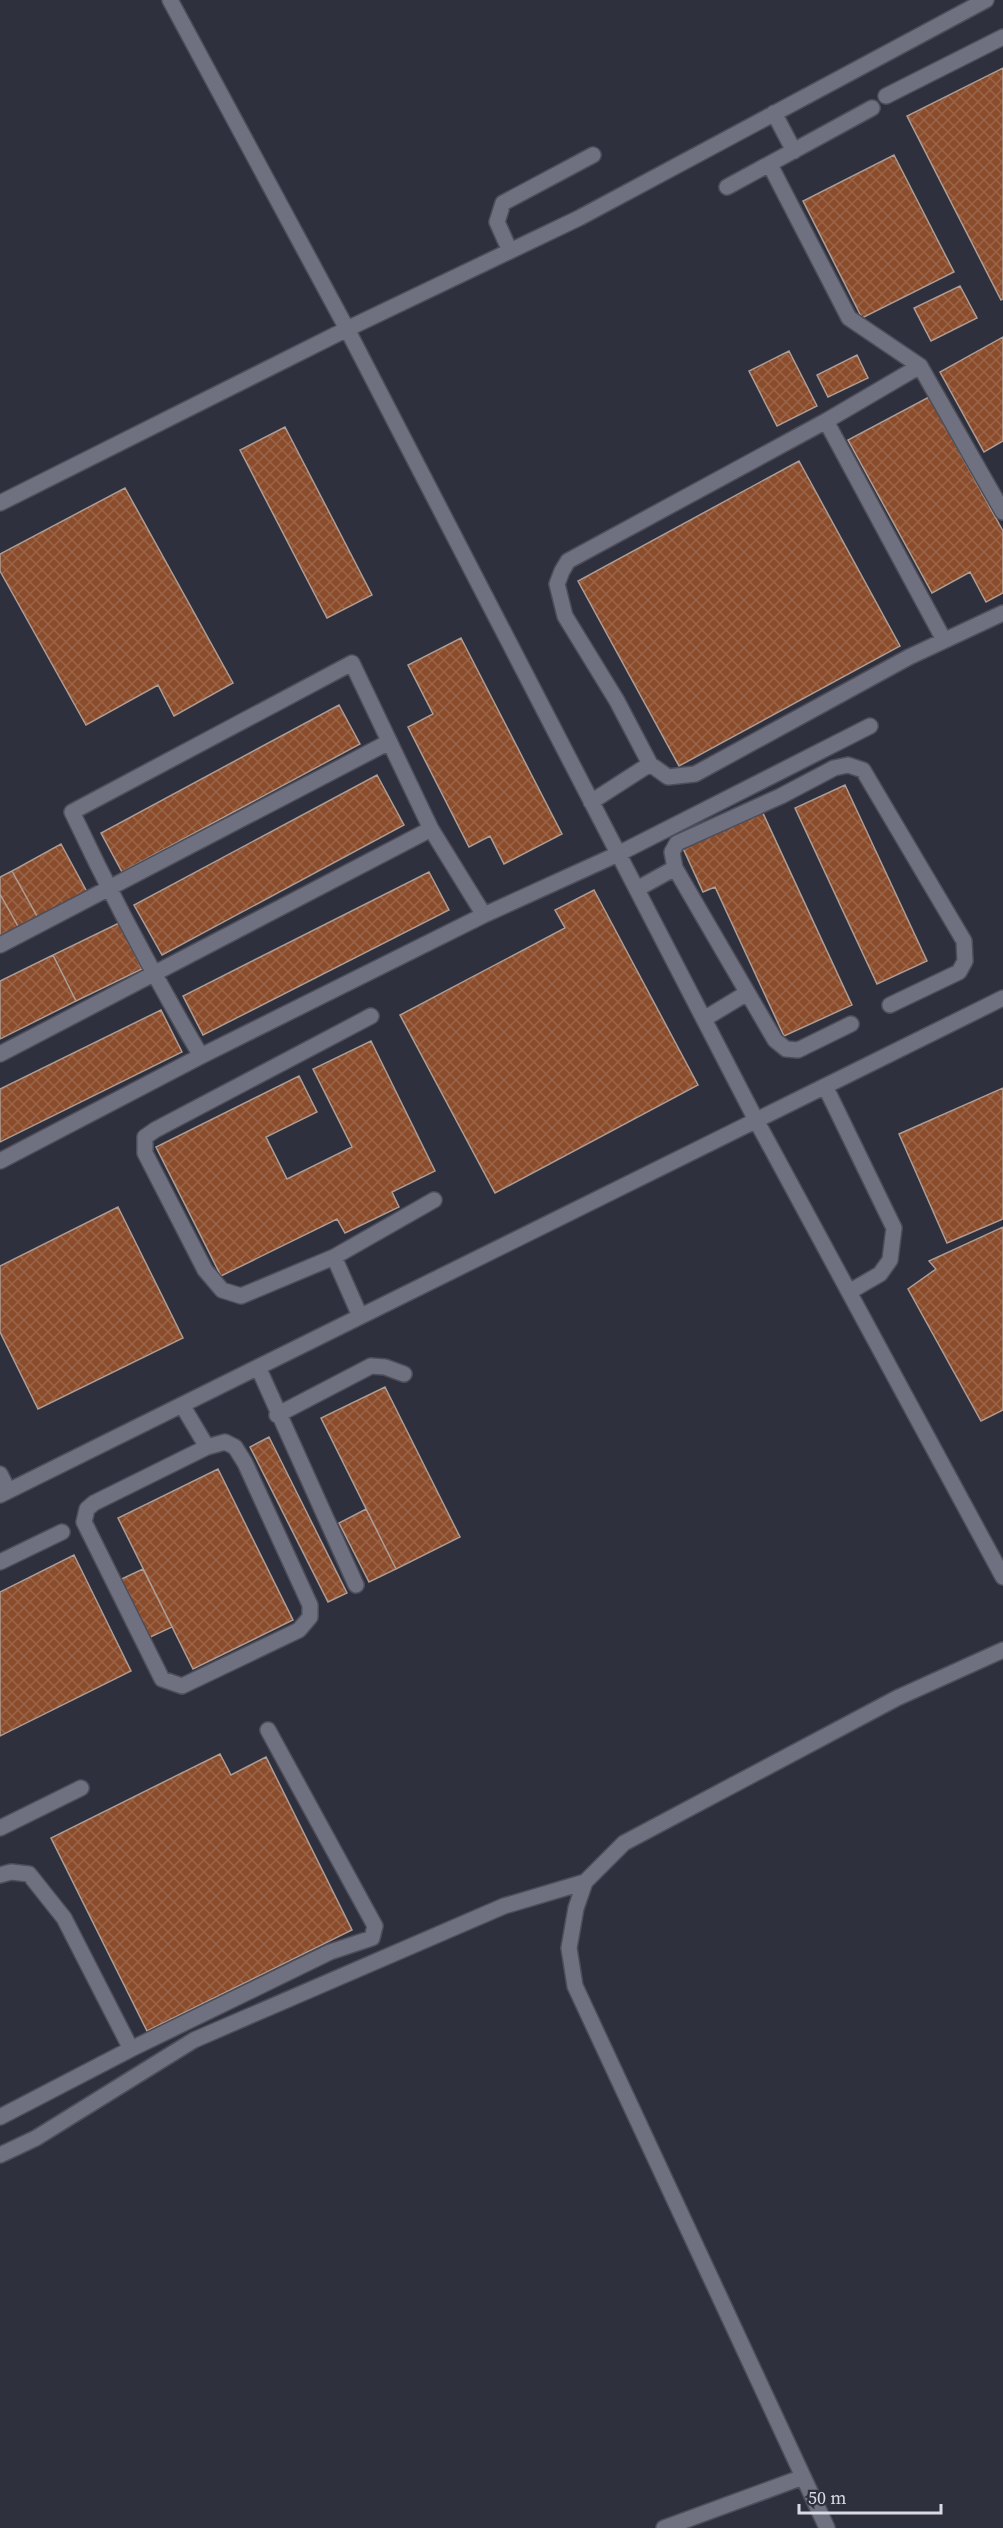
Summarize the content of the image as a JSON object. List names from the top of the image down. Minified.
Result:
{"scale_bar":"50 m"}
